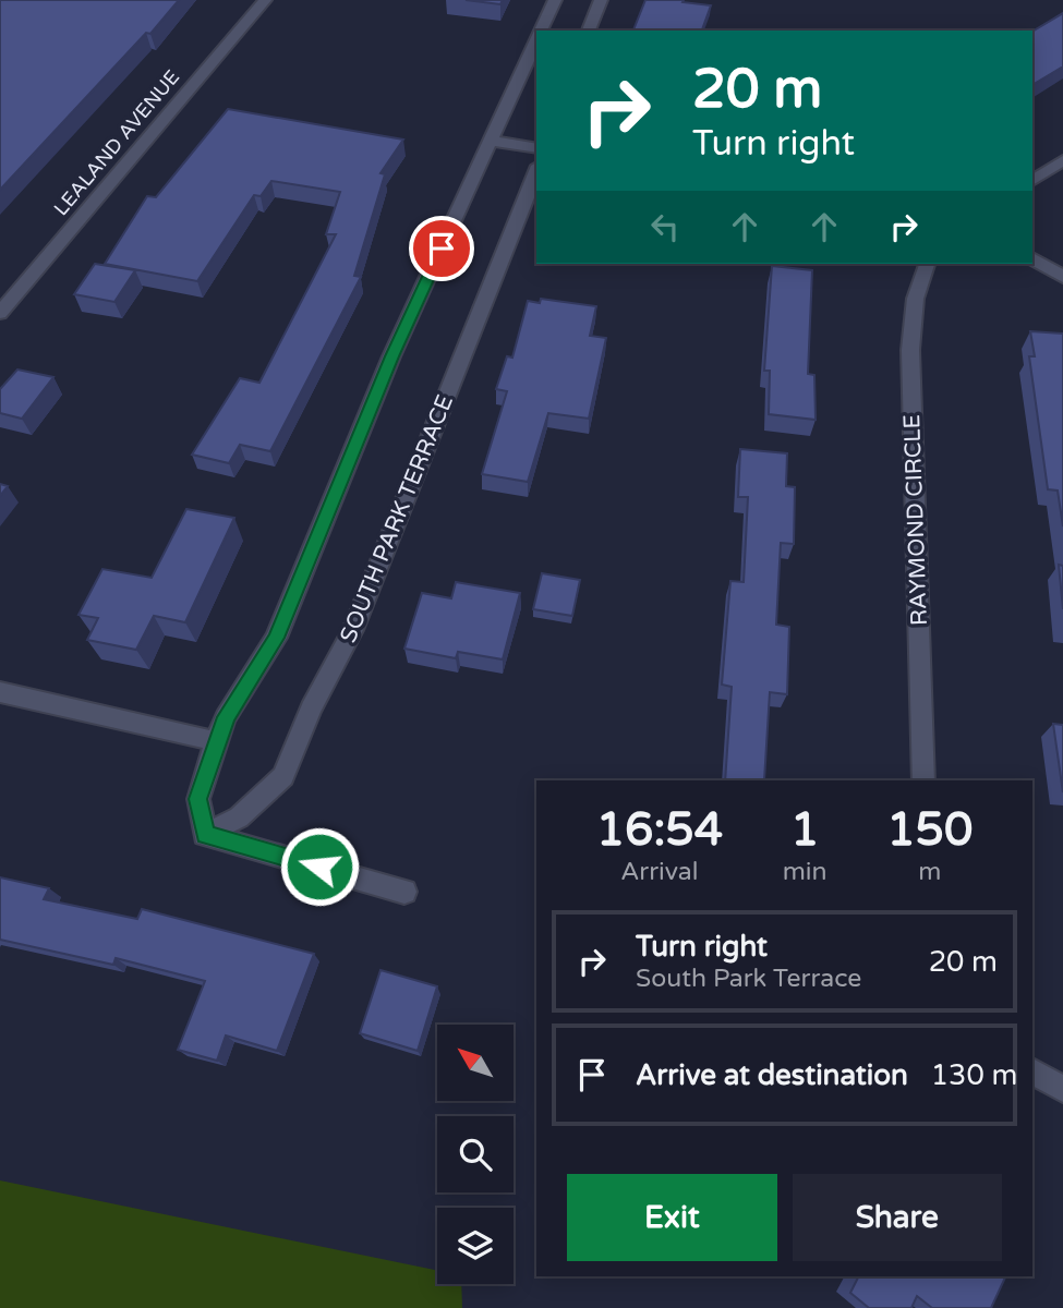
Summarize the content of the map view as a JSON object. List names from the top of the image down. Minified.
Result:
{"streets":{"street":["LEALAND AVENUE","SOUTH PARK TERRACE","RAYMOND CIRCLE"]},"north":"top left","page":{"turn":["20 m","Turn right"],"eta":["16:54","Arrival","1","min","150","m"],"list":[{"name":"Turn right","note":"South Park Terrace","value":"20 m"},{"name":"Arrive at destination","value":"130 m"}],"buttons":["Exit","Share"]}}
